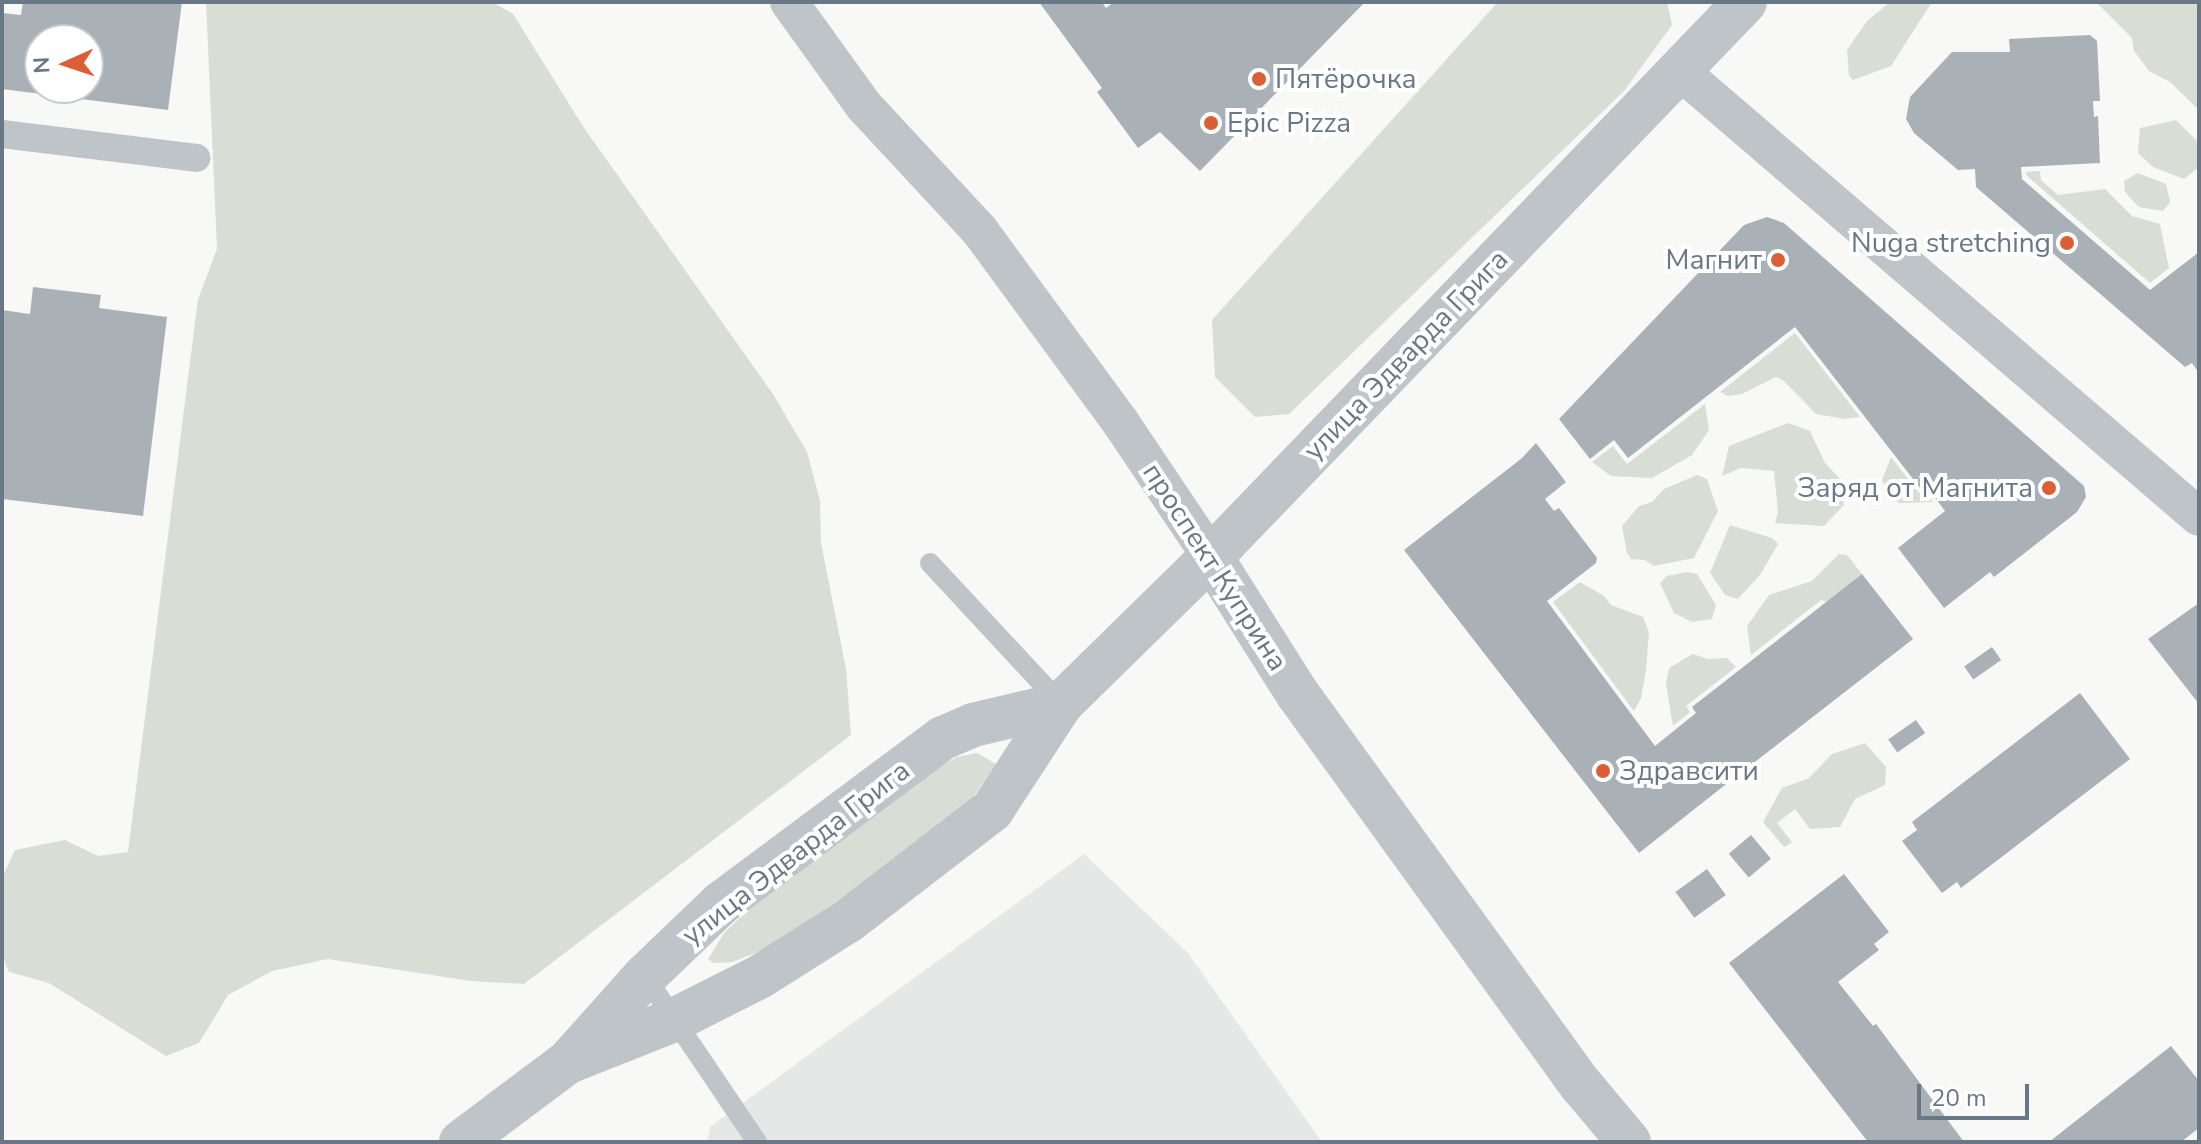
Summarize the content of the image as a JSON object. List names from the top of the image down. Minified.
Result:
{"streets":{"street":["улица Эдварда Грига","проспект Куприна"]},"crossings":[["улица Эдварда Грига","проспект Куприна"]],"places":["Пятёрочка","Epic Pizza","Nuga stretching","Магнит","Заряд от Магнита","Здравсити"],"scale_bar":"20 m","north":"left"}
